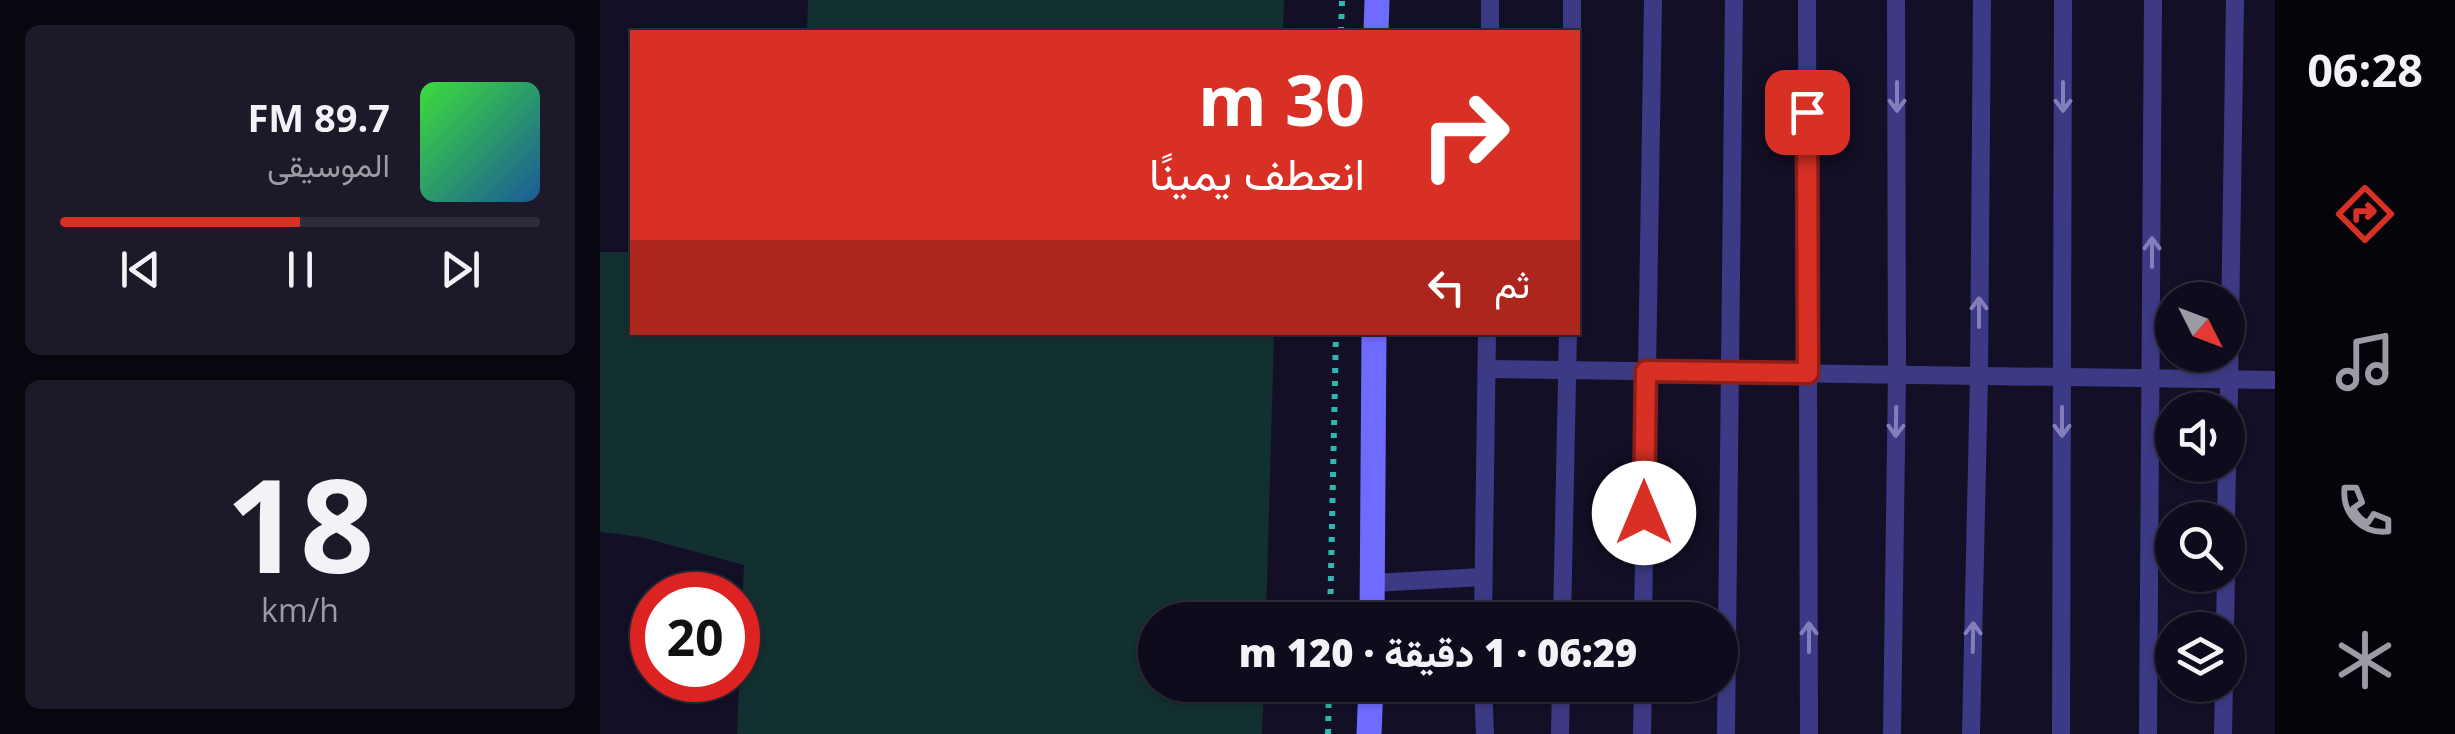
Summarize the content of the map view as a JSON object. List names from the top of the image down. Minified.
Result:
{"north":"bottom right","page":{"tabs":"06:28","turn":["30 m","انعطف يمينًا"],"song":["89.7 FM","الموسيقى"],"then":"ثم","tile":["18","km/h"],"limit":"20","trip":"06:29 · 1 دقيقة · 120 m"}}
